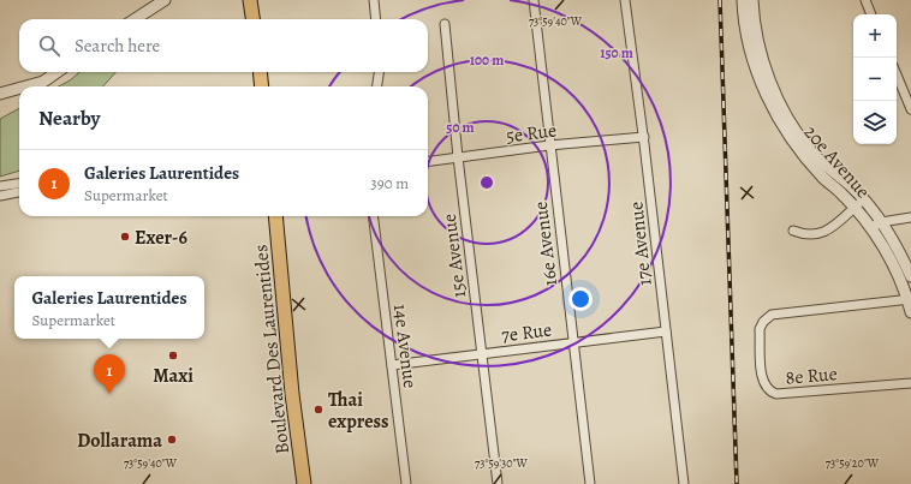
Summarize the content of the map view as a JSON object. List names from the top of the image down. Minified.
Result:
{"streets":{"main road":["Boulevard Des Laurentides"],"street":["5e Rue","20e Avenue","16e Avenue","17e Avenue","15e Avenue","7e Rue","14e Avenue","8e Rue"]},"crossings":[["5e Rue","16e Avenue"],["5e Rue","17e Avenue"],["5e Rue","15e Avenue"],["20e Avenue","8e Rue"],["16e Avenue","7e Rue"],["17e Avenue","7e Rue"],["15e Avenue","7e Rue"],["7e Rue","14e Avenue"]],"places":["Exer-6","Maxi","Thai express","Dollarama"],"page":{"map_buttons":["+","−"],"search":"Search here","heading":"Nearby","list":[{"mark":"1","name":"Galeries Laurentides","note":"Supermarket","value":"390 m"}],"popup":["Galeries Laurentides","Supermarket"],"pins":"1"},"coordinates":["73°59'40\"W","73°59'30\"W","73°59'20\"W"],"rings":["150 m","100 m","50 m"]}
